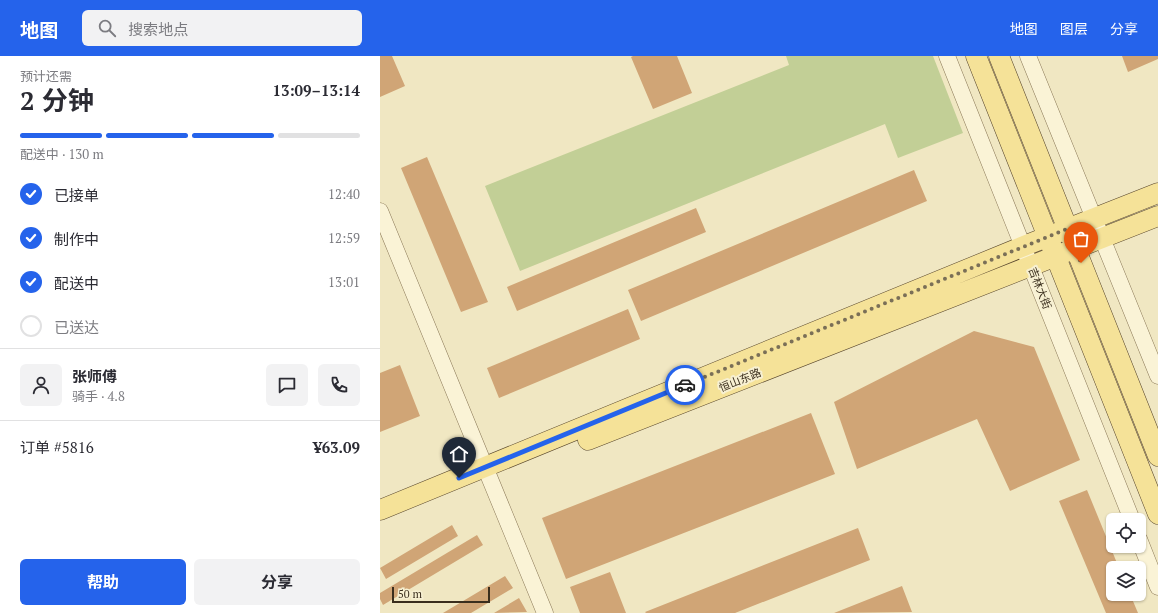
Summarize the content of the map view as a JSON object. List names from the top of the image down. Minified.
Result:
{"streets":{"main road":["恒山东路"],"street":["吉林大街"]},"crossings":[["吉林大街","恒山东路"]],"scale_bar":"50 m","page":{"header":"地图","search":"搜索地点","nav":["地图","图层","分享"],"heading":["2 分钟","预计还需","13:09–13:14"],"panel":["张师傅","骑手 · 4.8","订单 #5816","¥63.09"],"bar":"配送中 · 130 m","list":[["已接单","12:40"],["制作中","12:59"],["配送中","13:01"],"已送达"],"buttons":["帮助","分享"],"scale":"50 m"}}
